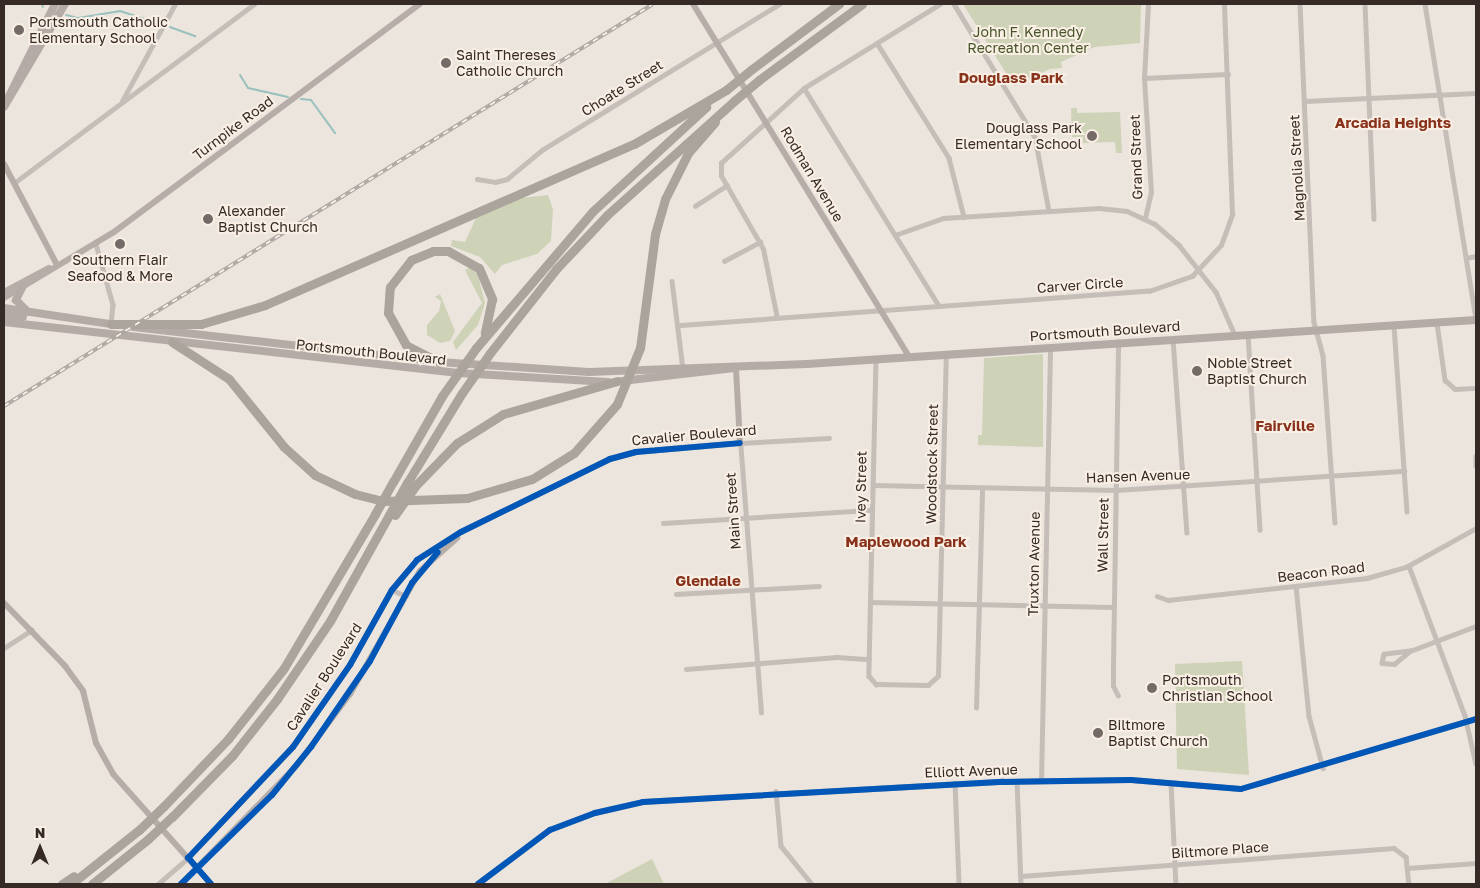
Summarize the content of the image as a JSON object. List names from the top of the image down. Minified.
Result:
{"streets":{"main road":["Portsmouth Boulevard"],"street":["Choate Street","Turnpike Road","Grand Street","Magnolia Street","Rodman Avenue","Carver Circle","Cavalier Boulevard","Woodstock Street","Hansen Avenue","Ivey Street","Main Street","Wall Street","Truxton Avenue","Beacon Road","Elliott Avenue","Biltmore Place"]},"crossings":[["Choate Street","Rodman Avenue"],["Grand Street","Carver Circle"],["Grand Street","Portsmouth Boulevard"],["Magnolia Street","Portsmouth Boulevard"],["Magnolia Street","Hansen Avenue"],["Rodman Avenue","Carver Circle"],["Rodman Avenue","Portsmouth Boulevard"],["Portsmouth Boulevard","Woodstock Street"],["Portsmouth Boulevard","Ivey Street"],["Portsmouth Boulevard","Main Street"],["Portsmouth Boulevard","Wall Street"],["Portsmouth Boulevard","Truxton Avenue"],["Cavalier Boulevard","Main Street"],["Woodstock Street","Hansen Avenue"],["Woodstock Street","Ivey Street"],["Hansen Avenue","Ivey Street"],["Hansen Avenue","Wall Street"],["Hansen Avenue","Truxton Avenue"],["Truxton Avenue","Elliott Avenue"]],"districts":["Douglass Park","Arcadia Heights","Fairville","Maplewood Park","Glendale"],"parks":["John F. Kennedy Recreation Center"],"places":["Portsmouth Catholic Elementary School","Saint Thereses Catholic Church","Douglass Park Elementary School","Alexander Baptist Church","Southern Flair Seafood & More","Noble Street Baptist Church","Portsmouth Christian School","Biltmore Baptist Church"],"north":"top"}
